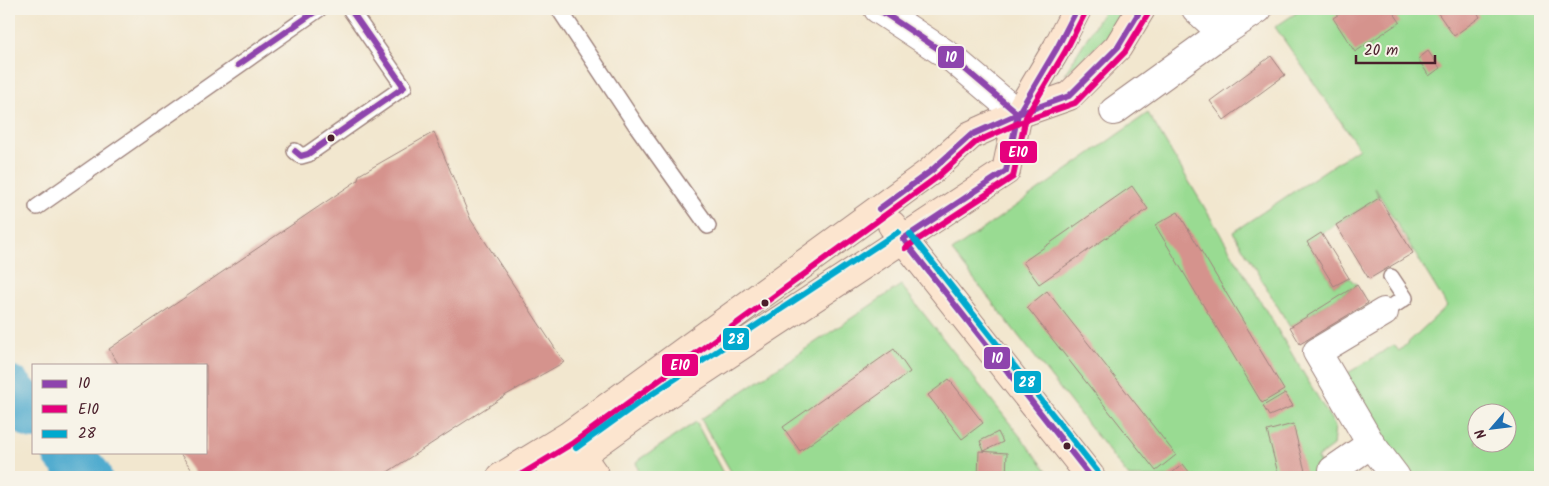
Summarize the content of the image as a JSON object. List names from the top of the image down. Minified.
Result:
{"lines":["transit line 10","transit line E10","transit line 28"],"legend":["10","E10","28"],"scale_bar":"20 m","north":"bottom left"}
